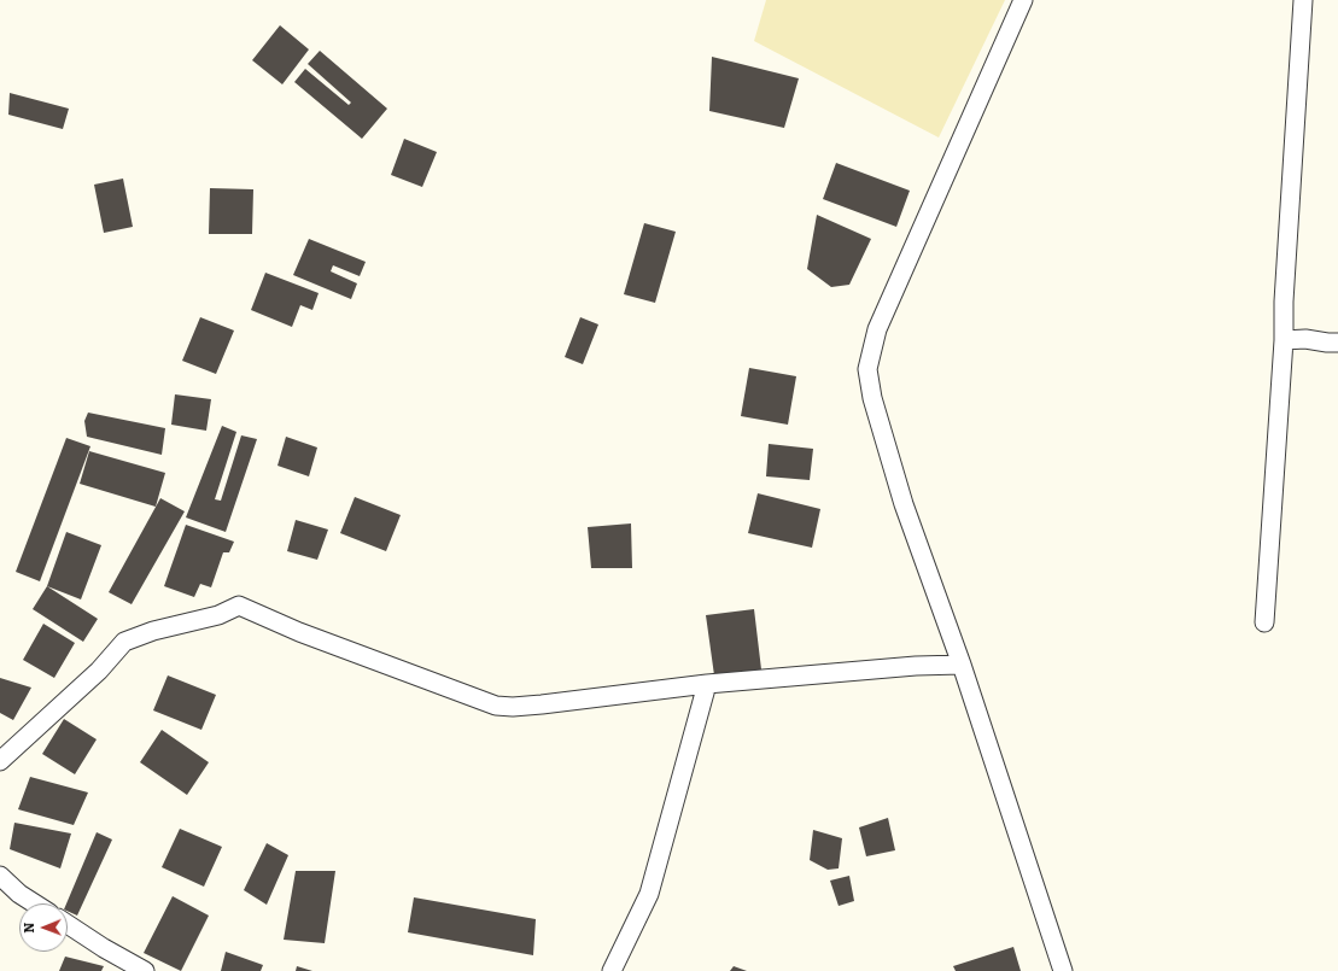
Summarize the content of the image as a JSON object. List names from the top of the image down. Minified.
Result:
{"north":"left"}
